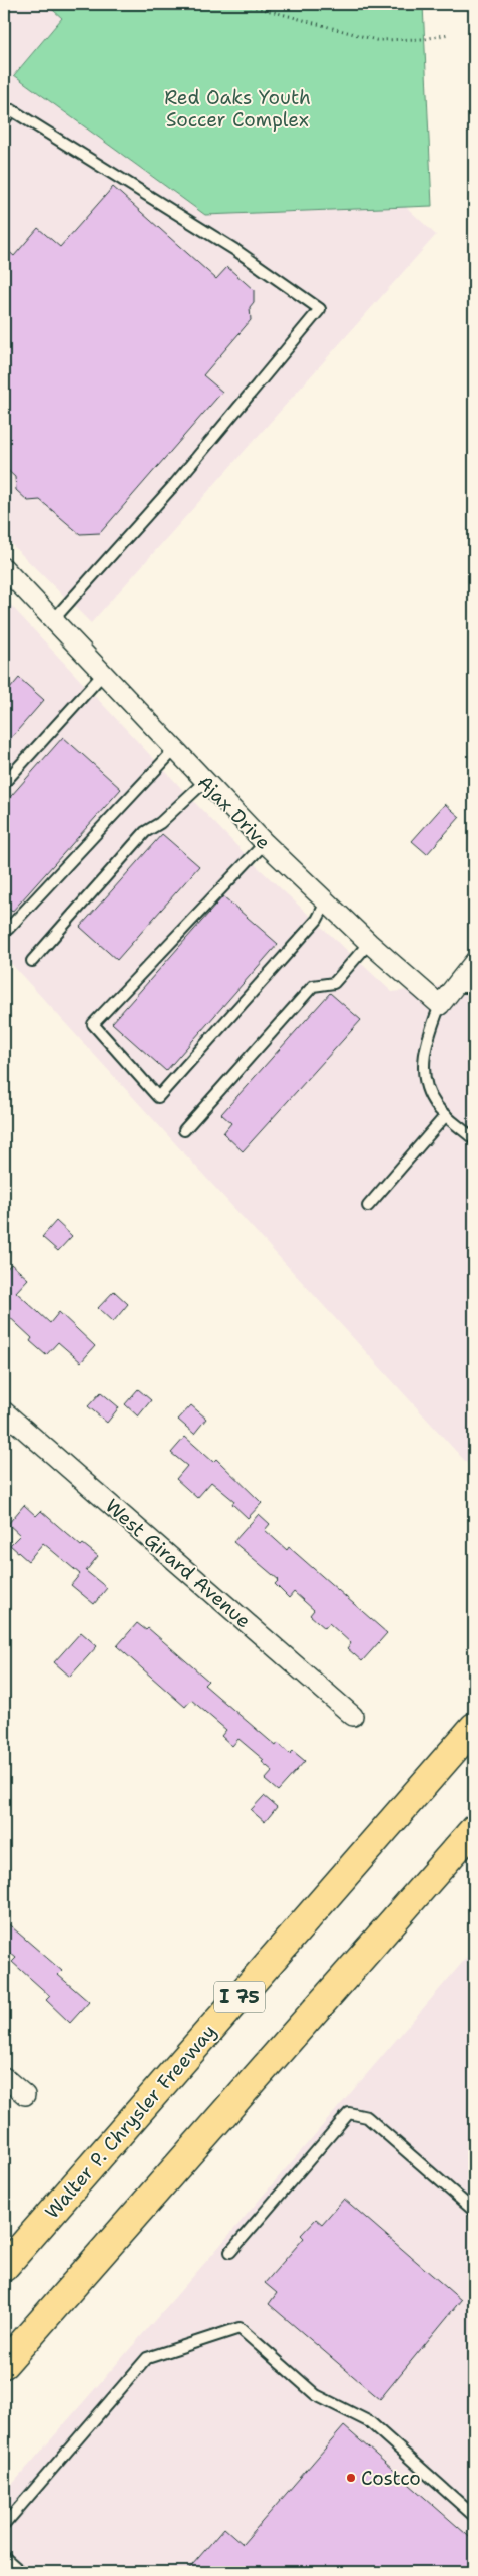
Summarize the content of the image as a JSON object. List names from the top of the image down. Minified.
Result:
{"streets":{"highway":["I 75","Walter P. Chrysler Freeway"],"street":["Ajax Drive","West Girard Avenue"]},"parks":["Red Oaks Youth Soccer Complex"],"places":["Costco"]}
